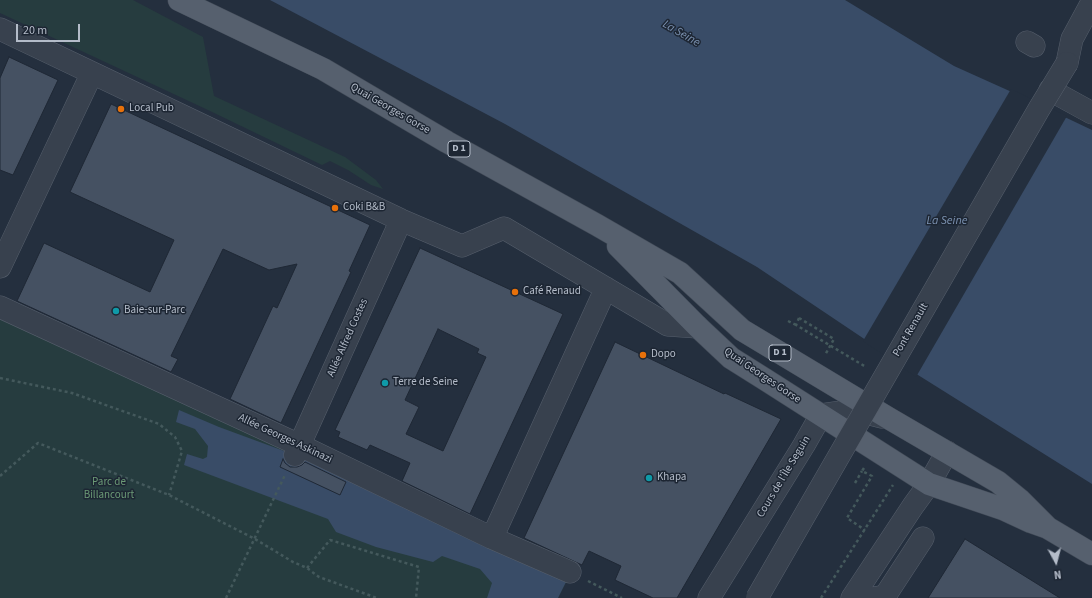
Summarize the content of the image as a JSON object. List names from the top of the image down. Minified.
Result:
{"streets":{"main road":["Quai Georges Gorse","D 1"],"street":["Pont Renault","Allée Alfred Costes","Allée Georges Askinazi","Cours de l'Île Seguin"]},"crossings":[["Quai Georges Gorse","Cours de l'Île Seguin"],["Allée Alfred Costes","Allée Georges Askinazi"]],"water":["La Seine"],"parks":["Parc de Billancourt"],"places":["Local Pub","Coki B&B","Café Renaud","Baie-sur-Parc","Dopo","Terre de Seine","Khapa"],"scale_bar":"20 m","north":"bottom"}
